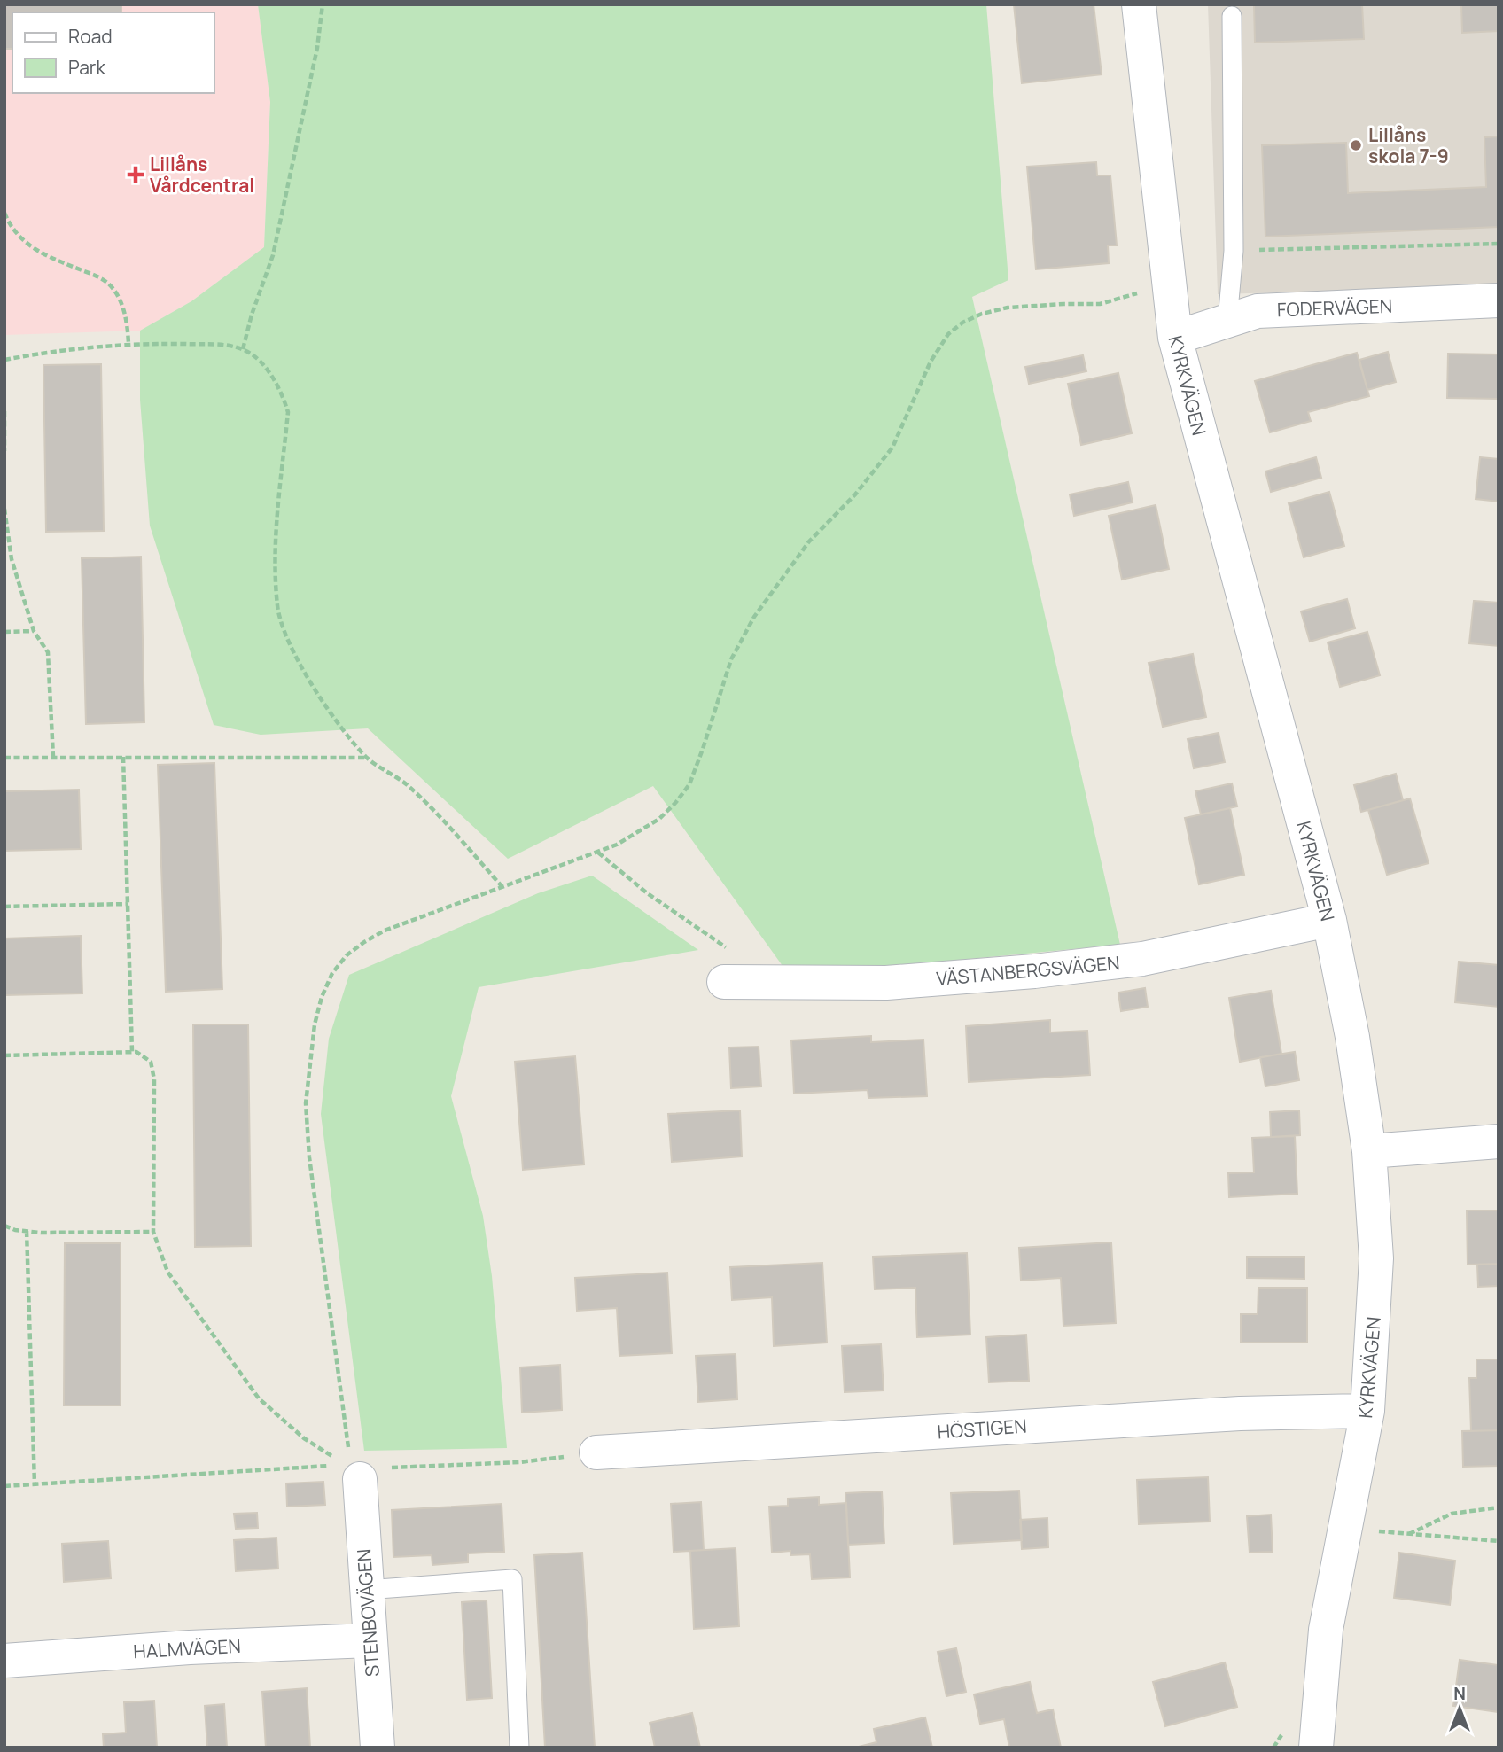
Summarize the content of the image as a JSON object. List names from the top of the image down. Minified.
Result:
{"streets":{"street":["FODERVÄGEN","KYRKVÄGEN","VÄSTANBERGSVÄGEN","HÖSTIGEN","STENBOVÄGEN","HALMVÄGEN"]},"crossings":[["FODERVÄGEN","KYRKVÄGEN"],["KYRKVÄGEN","VÄSTANBERGSVÄGEN"],["KYRKVÄGEN","HÖSTIGEN"],["STENBOVÄGEN","HALMVÄGEN"]],"places":{"other":["Lillåns skola 7-9"],"health":["Lillåns Vårdcentral"]},"legend":["Road","Park"],"north":"top"}
